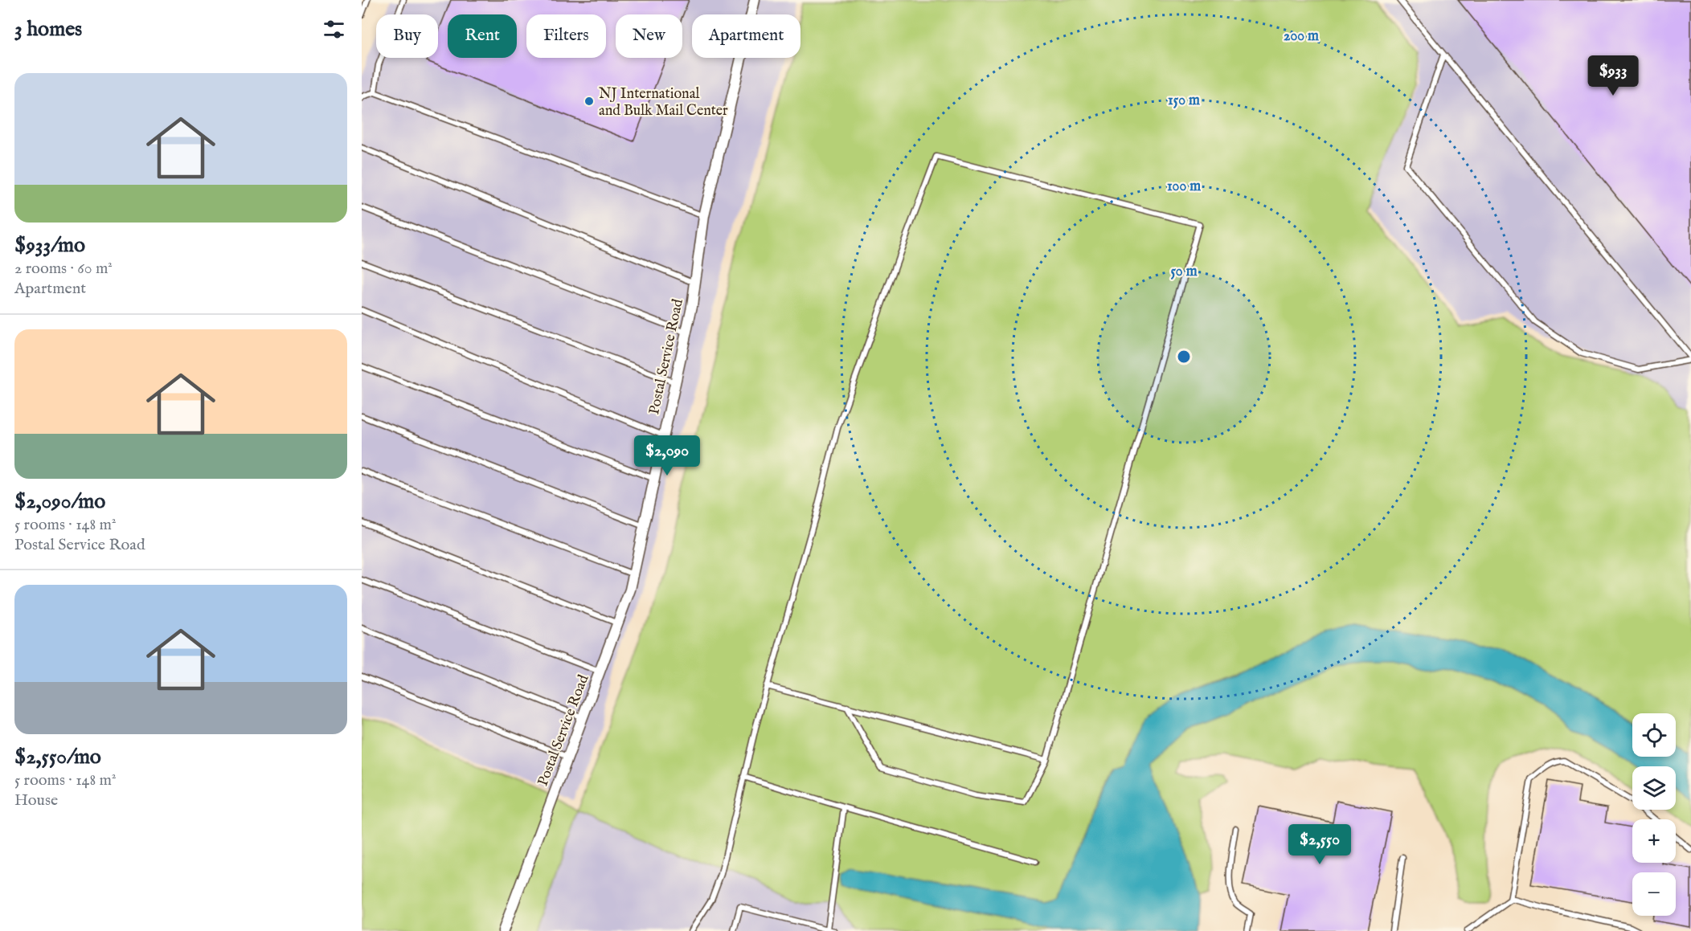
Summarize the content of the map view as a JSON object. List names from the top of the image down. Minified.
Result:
{"streets":{"street":["Postal Service Road"]},"places":["NJ International and Bulk Mail Center"],"page":{"heading":"3 homes","chip":["Buy","Rent","Filters","New","Apartment"],"price":["$933","$2,090","$2,550"],"list":[{"name":"$933/mo","note":"2 rooms · 60 m² · Apartment"},{"name":"$2,090/mo","note":"5 rooms · 148 m² · Postal Service Road"},{"name":"$2,550/mo","note":"5 rooms · 148 m² · House"}],"map_buttons":["+","−"]},"rings":["200 m","150 m","100 m","50 m"]}
